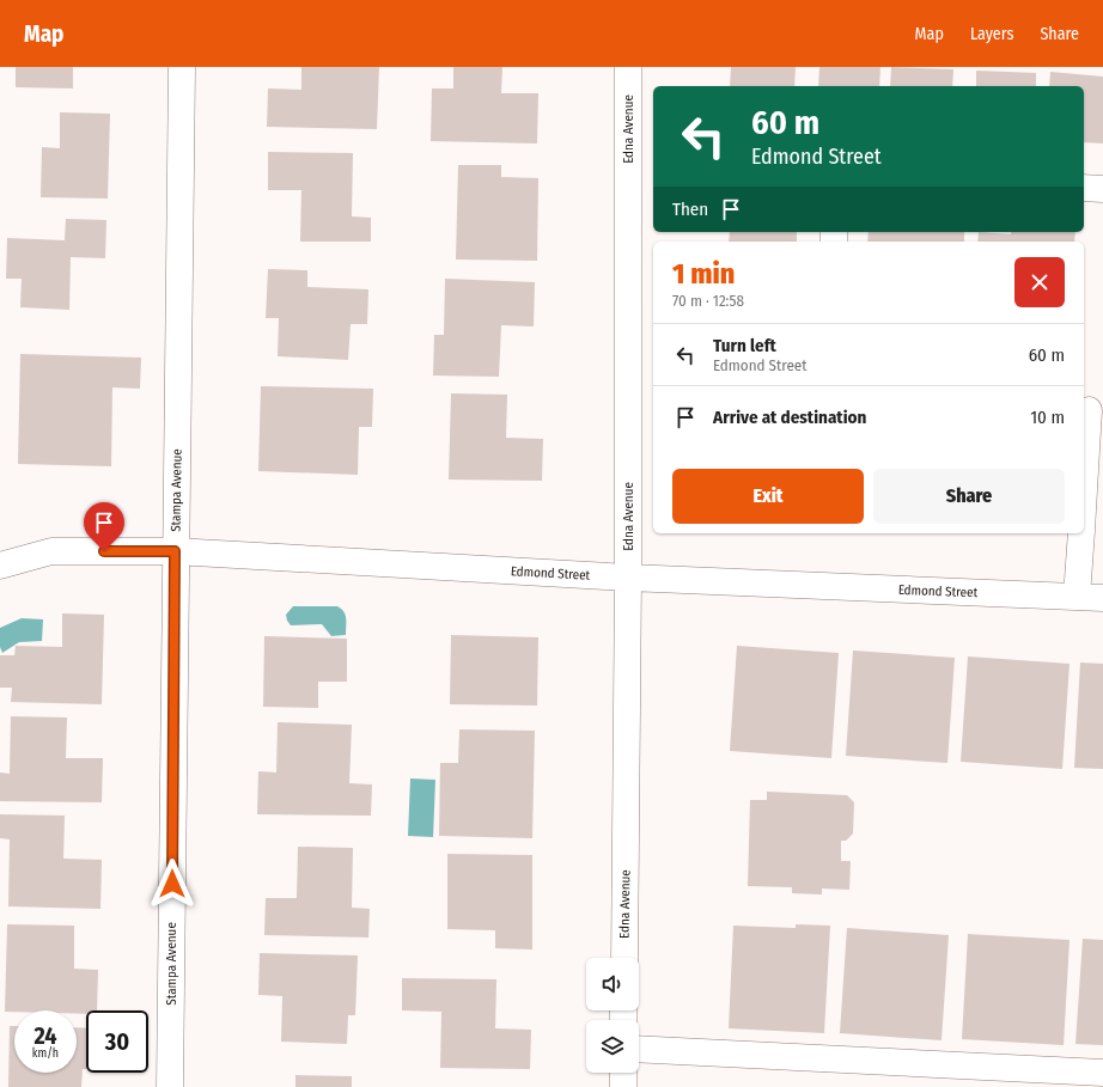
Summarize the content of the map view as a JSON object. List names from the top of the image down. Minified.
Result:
{"streets":{"street":["Edna Avenue","Stampa Avenue","Edmond Street"]},"crossings":[["Edna Avenue","Edmond Street"],["Stampa Avenue","Edmond Street"]],"page":{"header":"Map","nav":["Map","Layers","Share"],"turn":["60 m","Edmond Street"],"then":"Then","heading":["1 min","70 m · 12:58"],"list":[{"name":"Turn left","note":"Edmond Street","value":"60 m"},{"name":"Arrive at destination","value":"10 m"}],"buttons":["Exit","Share"],"speed":"24 km/h","limit":"30"}}
